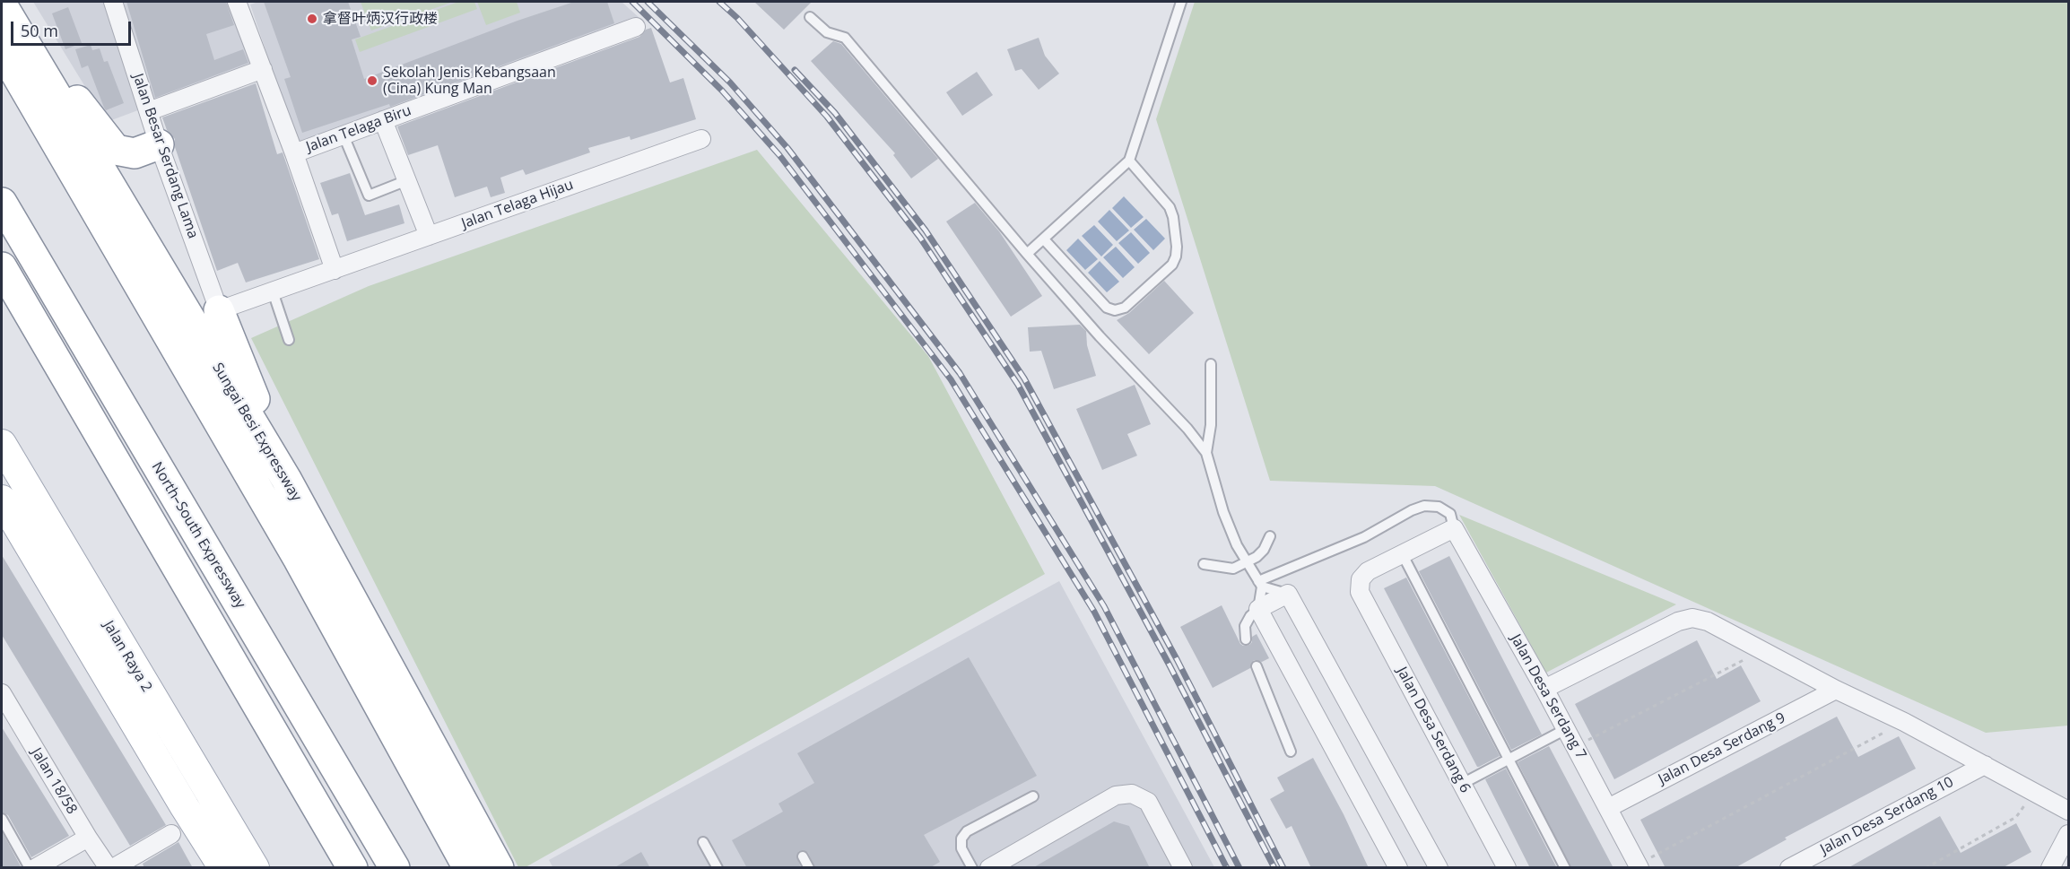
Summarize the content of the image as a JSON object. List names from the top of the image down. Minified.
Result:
{"streets":{"highway":["Sungai Besi Expressway","North–South Expressway"],"main road":["Jalan Raya 2"],"street":["Jalan Telaga Biru","Jalan Besar Serdang Lama","Jalan Telaga Hijau","Jalan Desa Serdang 7","Jalan Desa Serdang 6","Jalan Desa Serdang 9","Jalan 18/58","Jalan Desa Serdang 10"]},"crossings":[["Jalan Besar Serdang Lama","Jalan Telaga Hijau"],["Jalan Desa Serdang 7","Jalan Desa Serdang 9"]],"places":["拿督叶炳汉行政楼","Sekolah Jenis Kebangsaan (Cina) Kung Man"],"scale_bar":"50 m"}
